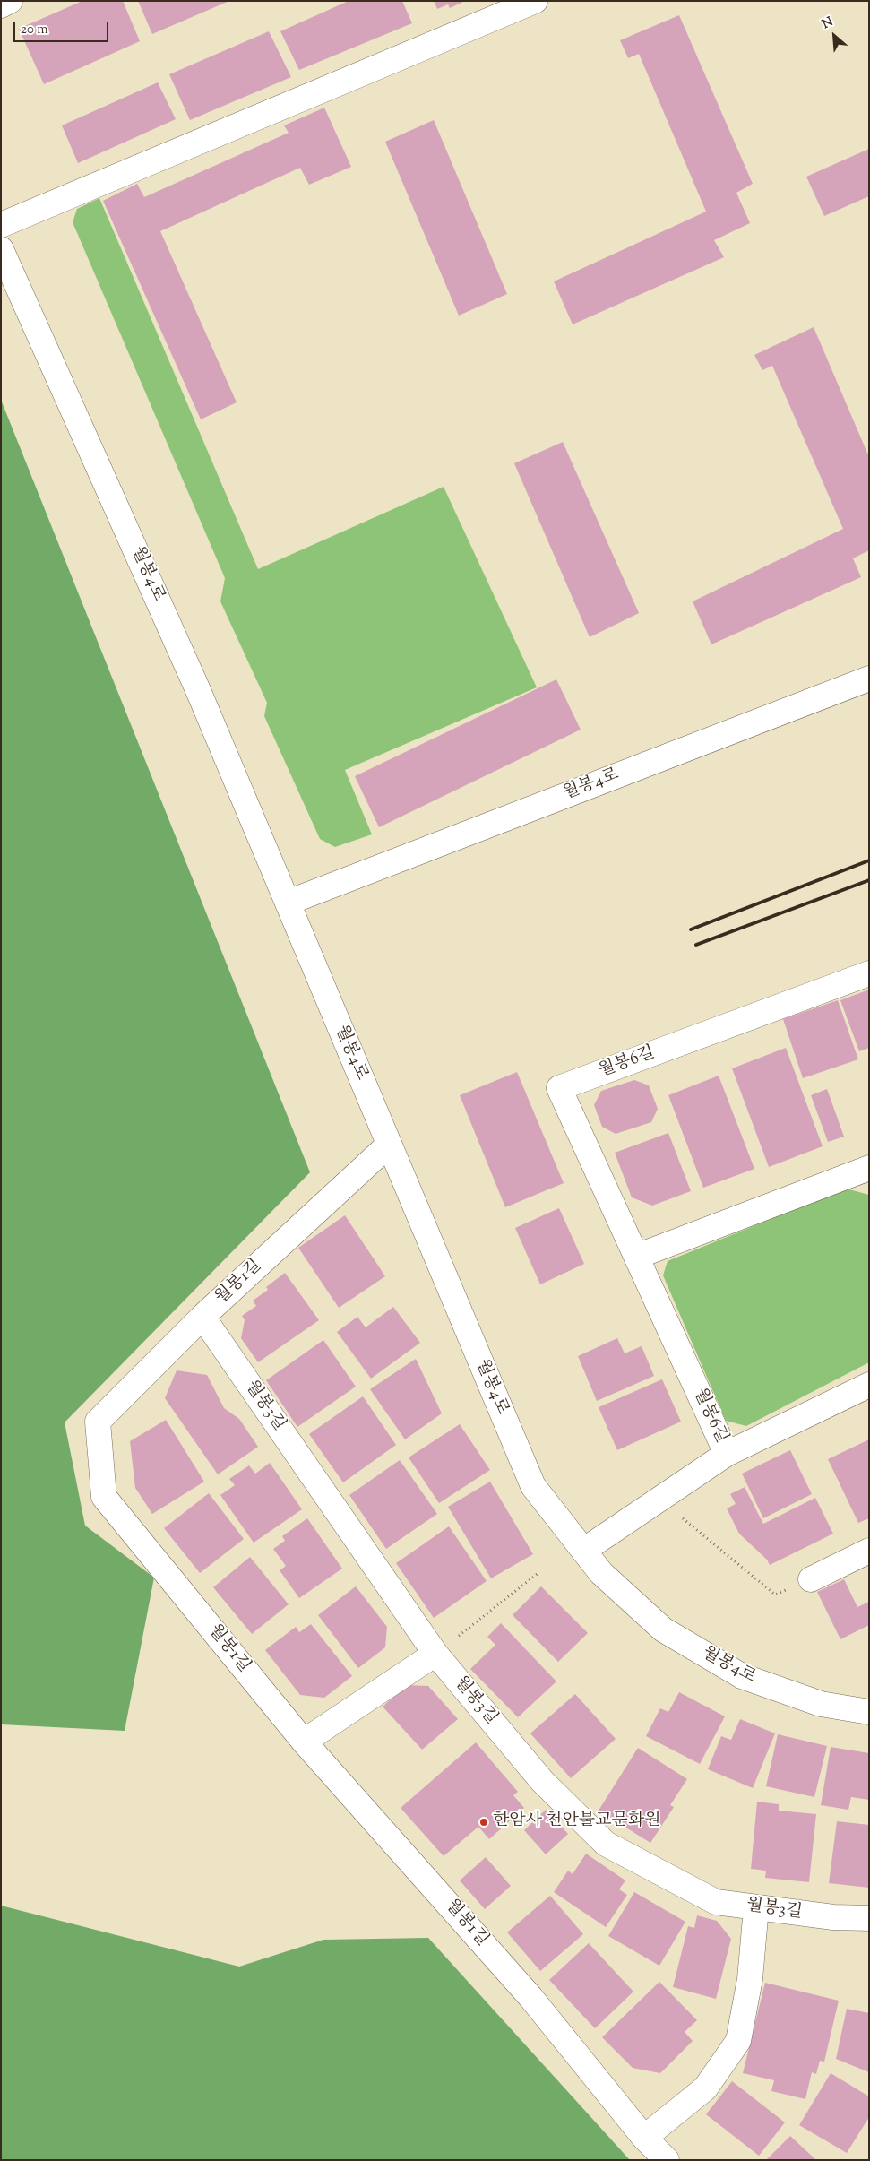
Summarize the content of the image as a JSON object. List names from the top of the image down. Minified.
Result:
{"streets":{"street":["월봉4로","월봉6길","월봉1길","월봉3길"]},"crossings":[["월봉4로","월봉6길"],["월봉4로","월봉1길"],["월봉1길","월봉3길"]],"places":["한암사 천안불교문화원"],"scale_bar":"20 m","north":"top left"}
